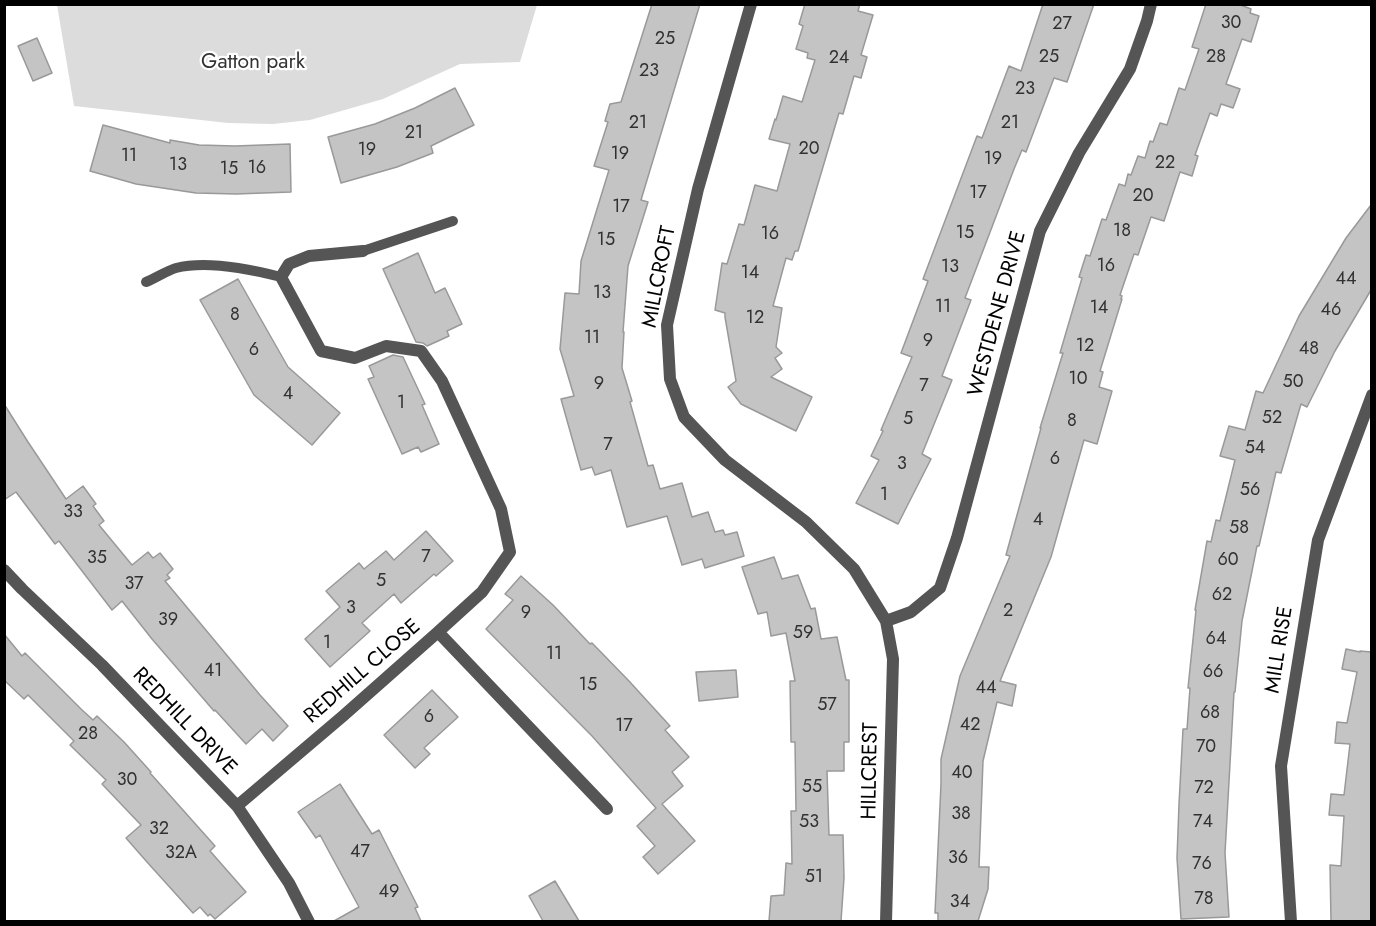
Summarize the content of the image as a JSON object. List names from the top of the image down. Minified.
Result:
{"streets":{"street":["MILLCROFT","WESTDENE DRIVE","MILL RISE","REDHILL CLOSE","REDHILL DRIVE","HILLCREST"]},"crossings":[["MILLCROFT","WESTDENE DRIVE"],["MILLCROFT","HILLCREST"],["WESTDENE DRIVE","HILLCREST"],["REDHILL CLOSE","REDHILL DRIVE"]],"parks":["Gatton park"],"house_numbers":["30","27","25","25","28","24","23","23","21","21","21","20","19","19","11","19","22","13","16","15","17","20","17","18","15","16","15","16","13","14","44","13","11","14","46","8","12","11","9","12","48","6","10","50","9","7","4","1","52","5","8","7","54","6","3","56","1","33","4","58","7","35","60","5","37","62","3","2","9","39","59","64","1","11","41","66","15","44","57","68","6","42","17","28","70","40","30","55","72","38","53","74","32","47","32A","36","76","51","49","78","34"]}
